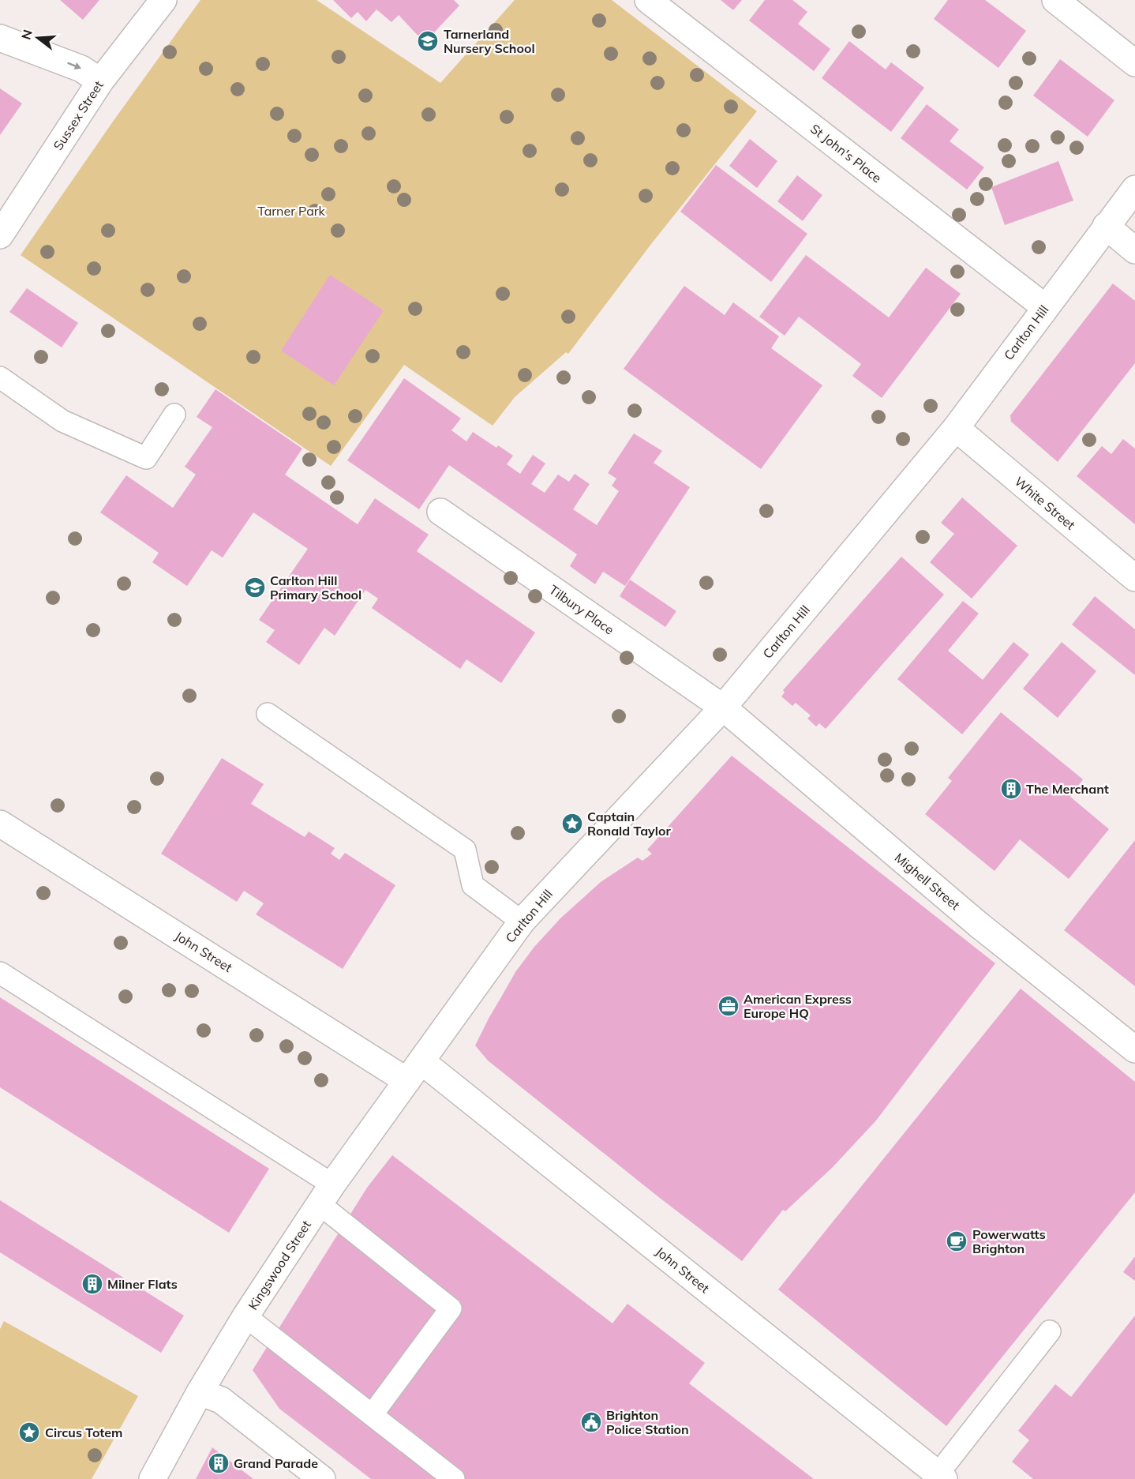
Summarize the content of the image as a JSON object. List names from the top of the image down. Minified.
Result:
{"streets":{"street":["Sussex Street","St John's Place","Carlton Hill","White Street","Tilbury Place","Mighell Street","John Street","Kingswood Street"]},"crossings":[["St John's Place","Carlton Hill"],["Carlton Hill","White Street"],["Carlton Hill","Tilbury Place"],["Carlton Hill","Mighell Street"],["Carlton Hill","John Street"],["Carlton Hill","Kingswood Street"],["Tilbury Place","Mighell Street"],["John Street","Kingswood Street"]],"parks":["Tarner Park"],"places":{"school or university":["Tarnerland Nursery School","Carlton Hill Primary School"],"building":["The Merchant","Milner Flats","Grand Parade"],"place":["Captain Ronald Taylor","Circus Totem"],"office":["American Express Europe HQ"],"cafe":["Powerwatts Brighton"],"public building":["Brighton Police Station"]},"north":"left"}
